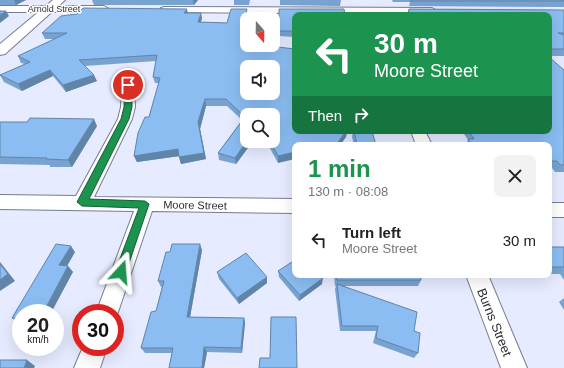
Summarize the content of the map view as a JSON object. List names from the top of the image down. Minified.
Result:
{"streets":{"street":["Arnold Street","Moore Street","Burns Street"]},"north":"bottom","page":{"turn":["30 m","Moore Street"],"then":"Then","heading":["1 min","130 m · 08:08"],"list":[{"name":"Turn left","note":"Moore Street","value":"30 m"}],"speed":"20 km/h","limit":"30"}}
